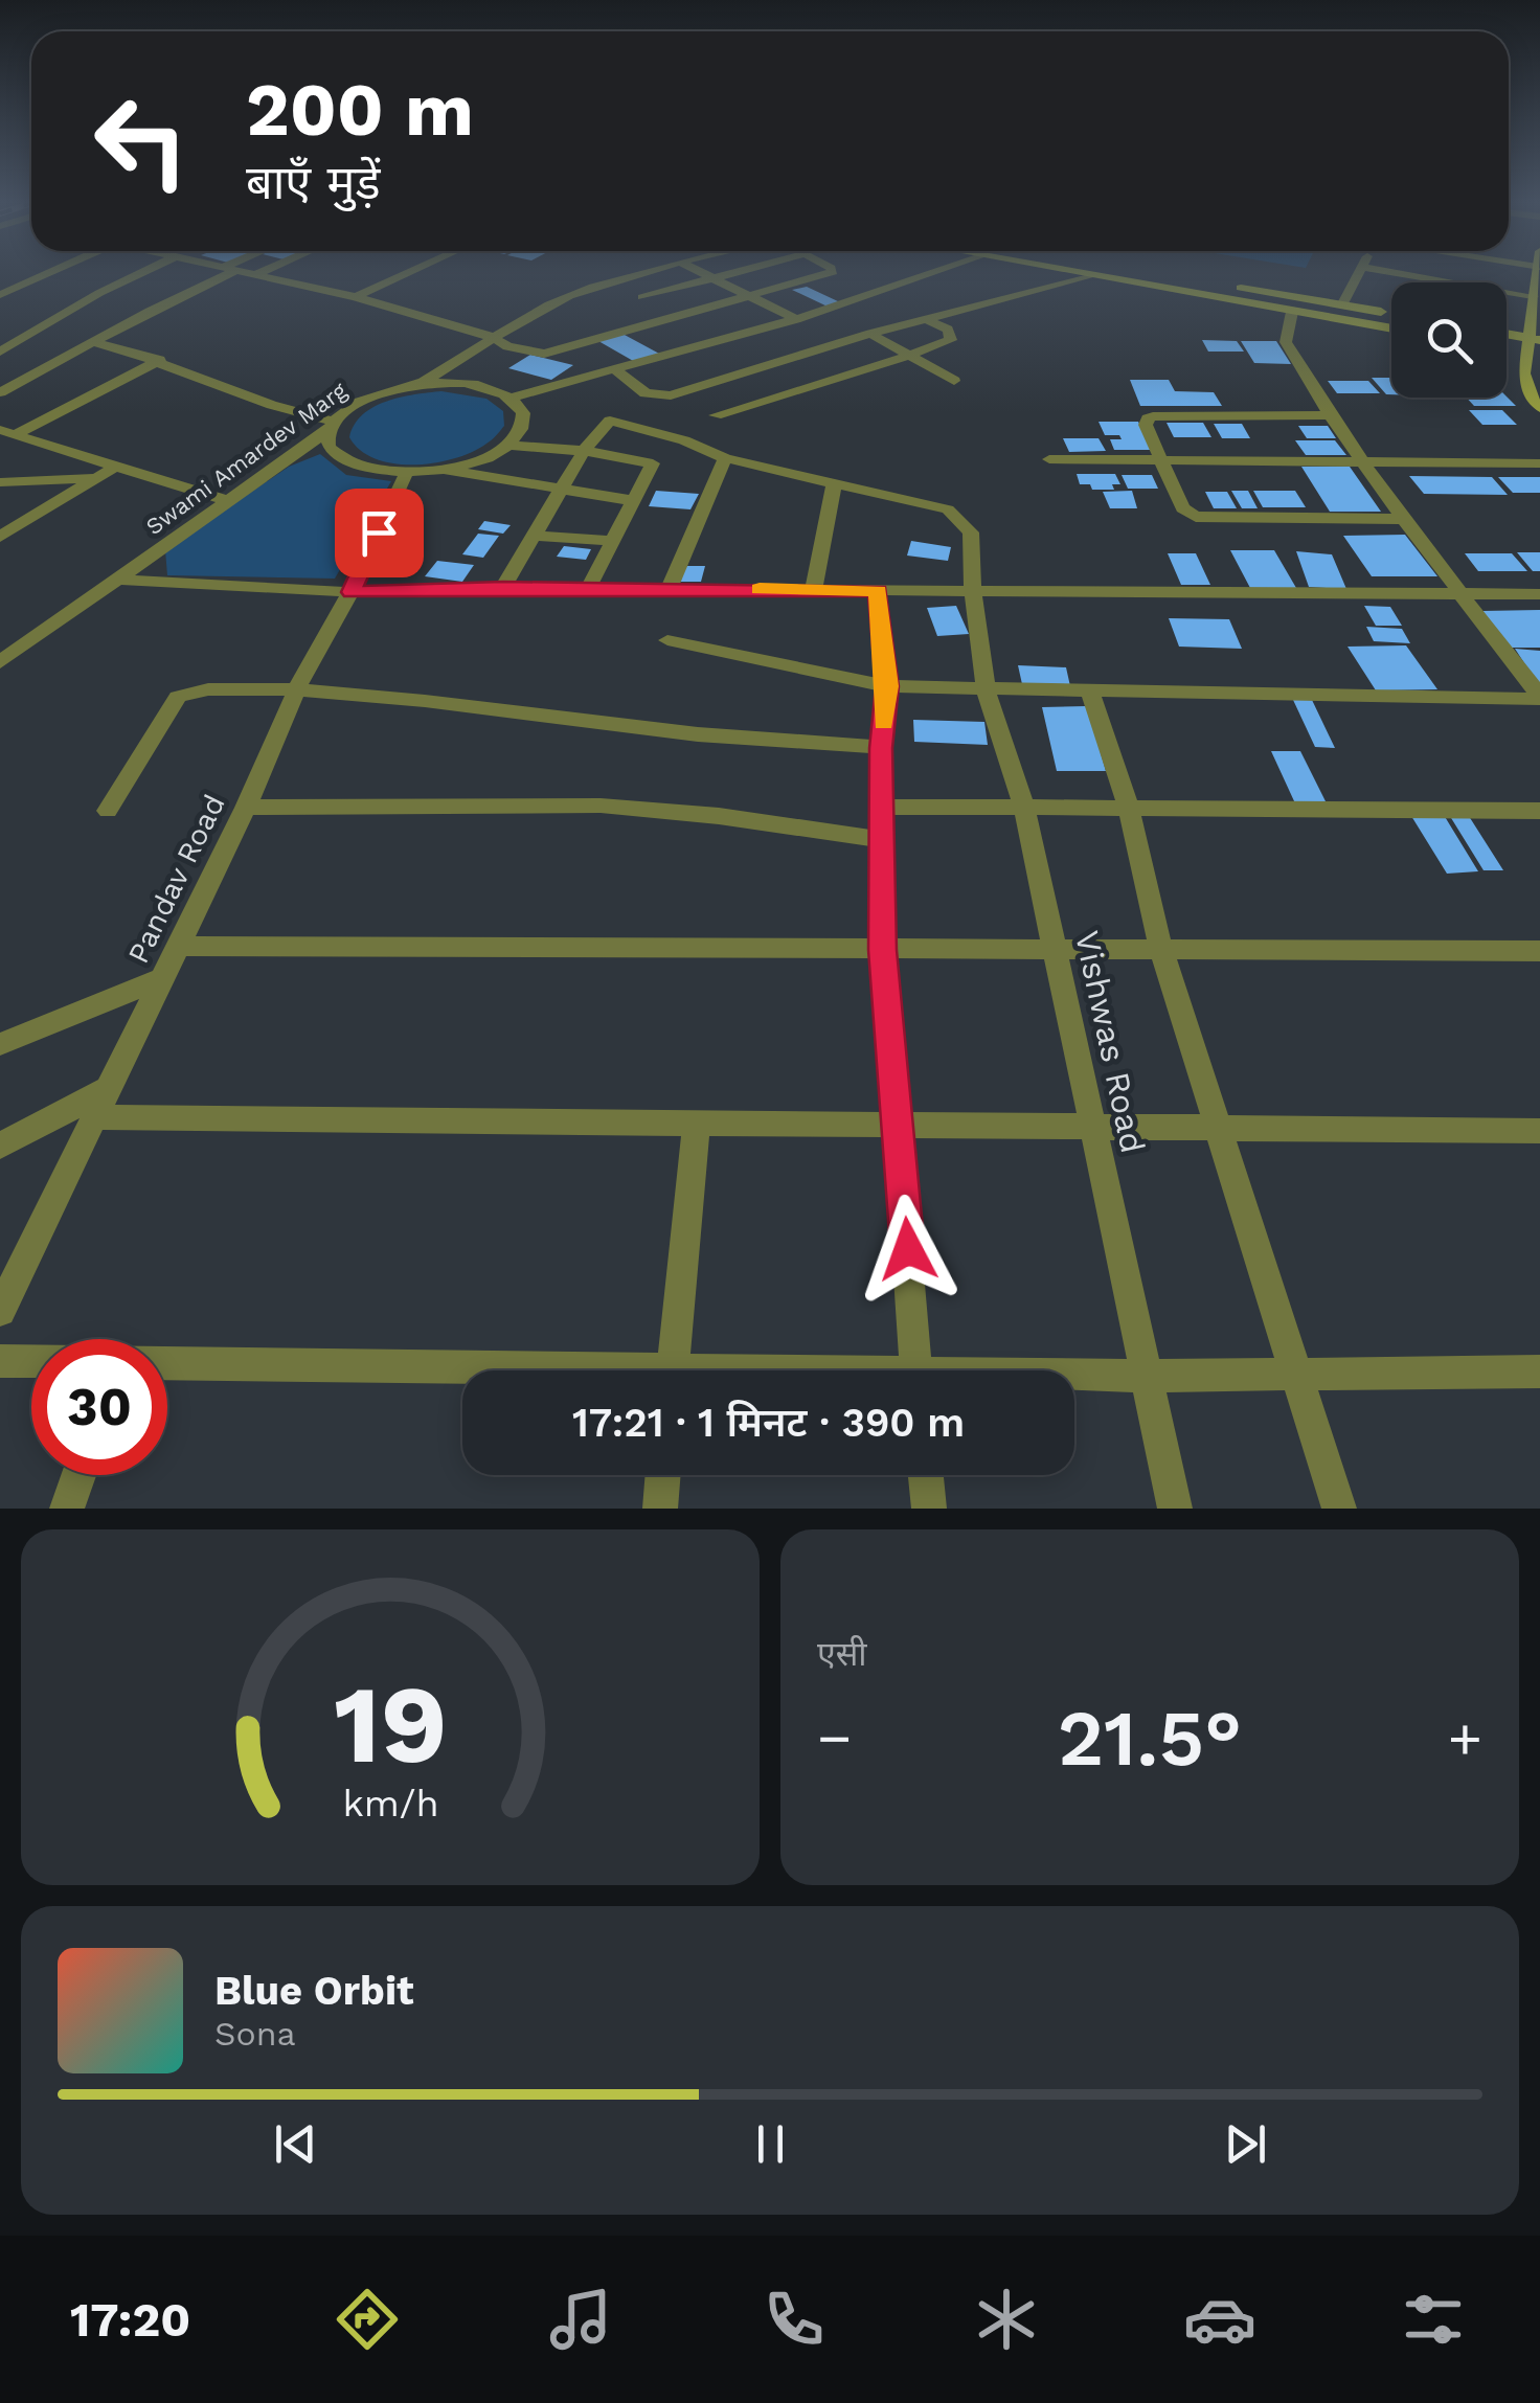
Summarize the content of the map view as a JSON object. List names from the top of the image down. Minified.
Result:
{"streets":{"street":["Swami Amardev Marg","Pandav Road","Vishwas Road"]},"page":{"turn":["200 m","बाएँ मुड़ें"],"limit":"30","trip":"17:21 · 1 मिनट · 390 m","tile":"एसी","heat":["−","21.5°","+"],"song":["Blue Orbit","Sona"],"tabs":"17:20","gauge":["19","km/h"]}}
